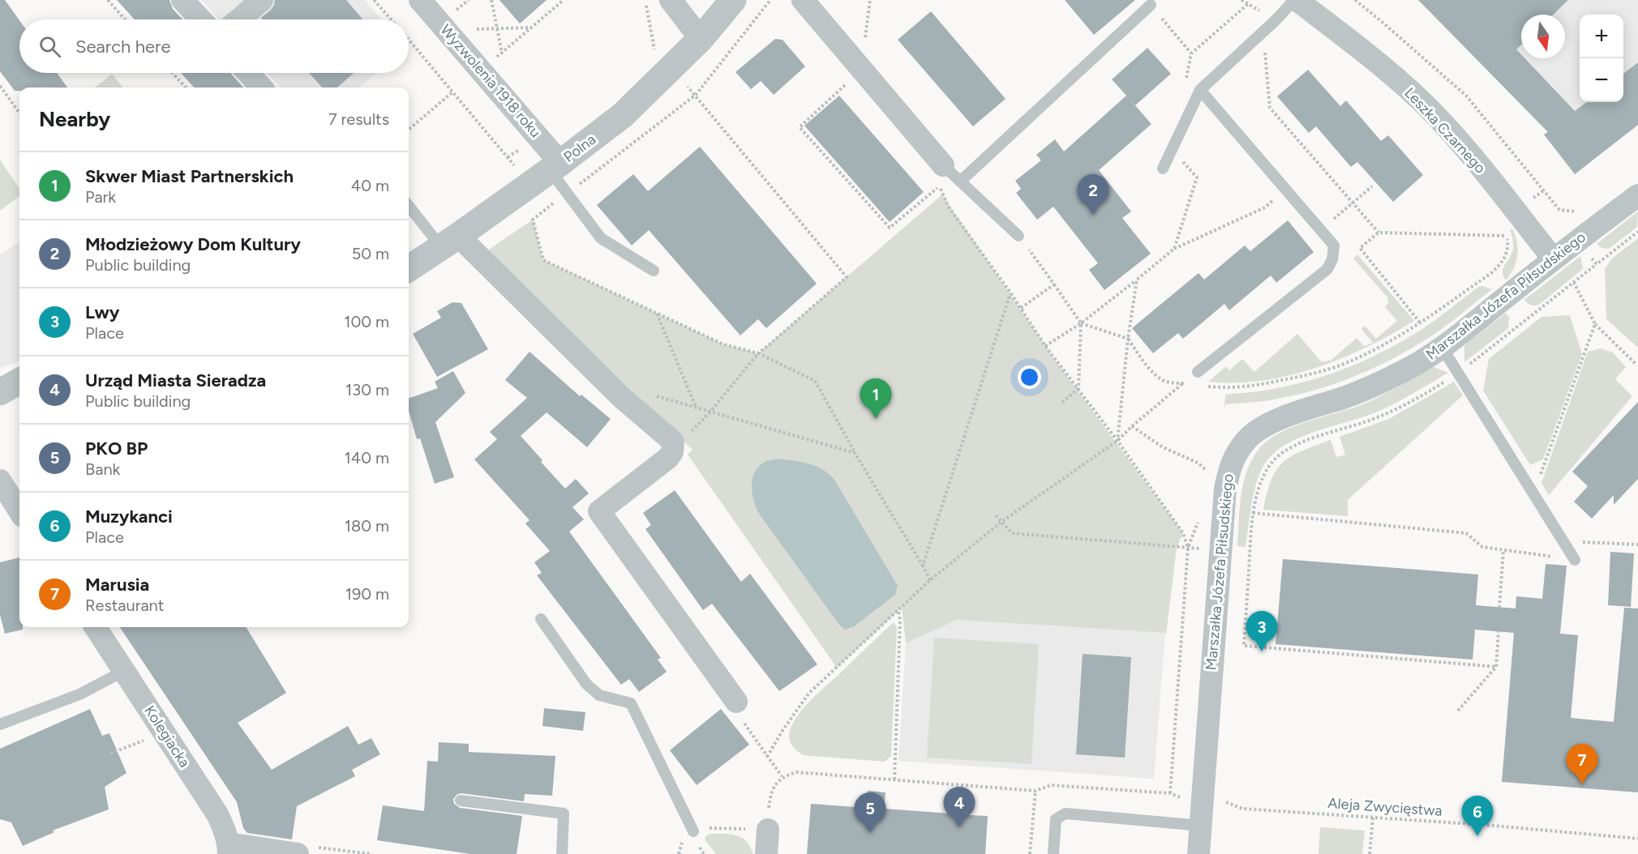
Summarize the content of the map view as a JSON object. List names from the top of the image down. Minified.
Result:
{"streets":{"street":["Wyzwolenia 1918 roku","Leszka Czarnego","Polna","Marszałka Józefa Piłsudskiego","Kolegiacka"],"path":["Aleja Zwycięstwa"]},"crossings":[["Wyzwolenia 1918 roku","Polna"],["Leszka Czarnego","Marszałka Józefa Piłsudskiego"]],"north":"bottom","page":{"map_buttons":["+","−"],"search":"Search here","heading":["Nearby","7 results"],"list":[{"mark":"1","name":"Skwer Miast Partnerskich","note":"Park","value":"40 m"},{"mark":"2","name":"Młodzieżowy Dom Kultury","note":"Public building","value":"50 m"},{"mark":"3","name":"Lwy","note":"Place","value":"100 m"},{"mark":"4","name":"Urząd Miasta Sieradza","note":"Public building","value":"130 m"},{"mark":"5","name":"PKO BP","note":"Bank","value":"140 m"},{"mark":"6","name":"Muzykanci","note":"Place","value":"180 m"},{"mark":"7","name":"Marusia","note":"Restaurant","value":"190 m"}],"pins":["2","1","3","7","4","5","6"]}}
